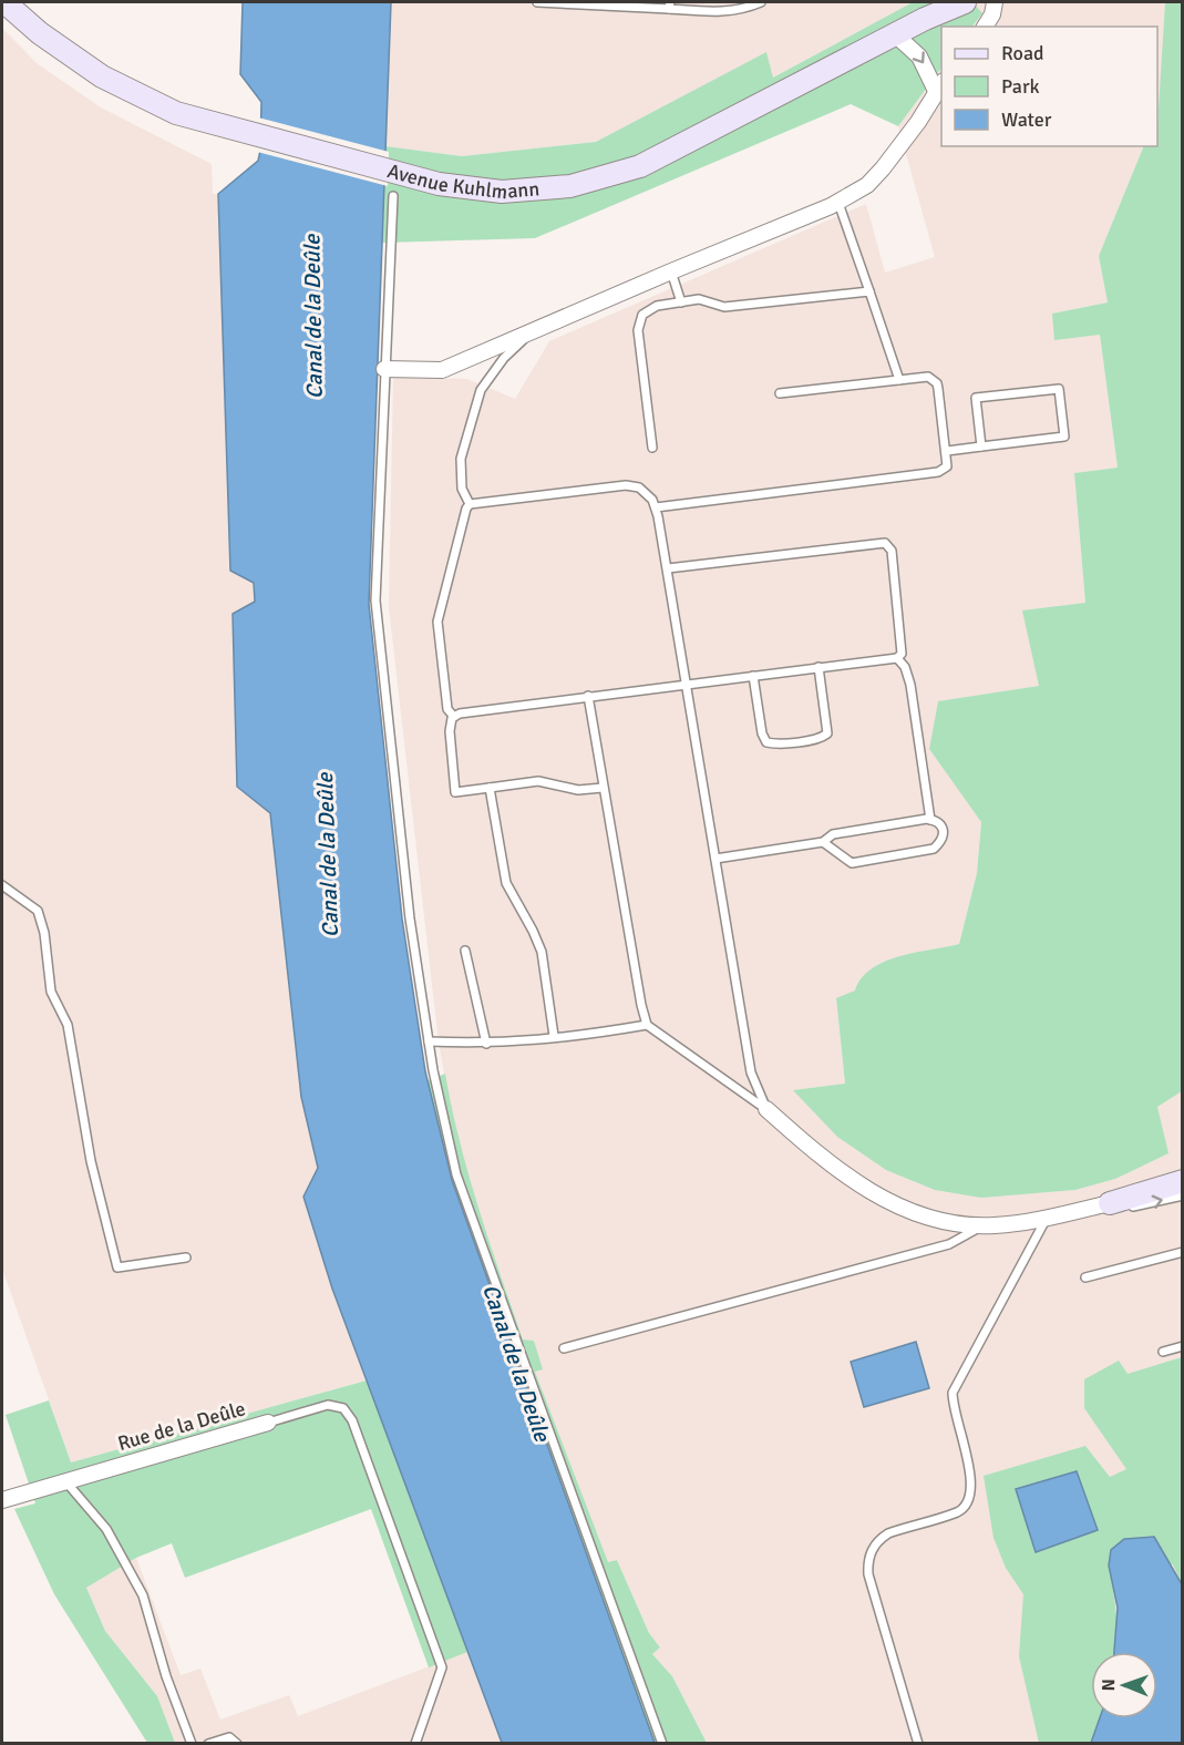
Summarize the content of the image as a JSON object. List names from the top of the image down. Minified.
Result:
{"streets":{"street":["Avenue Kuhlmann","Rue de la Deûle"]},"water":["Canal de la Deûle"],"legend":["Road","Park","Water"],"north":"left"}
